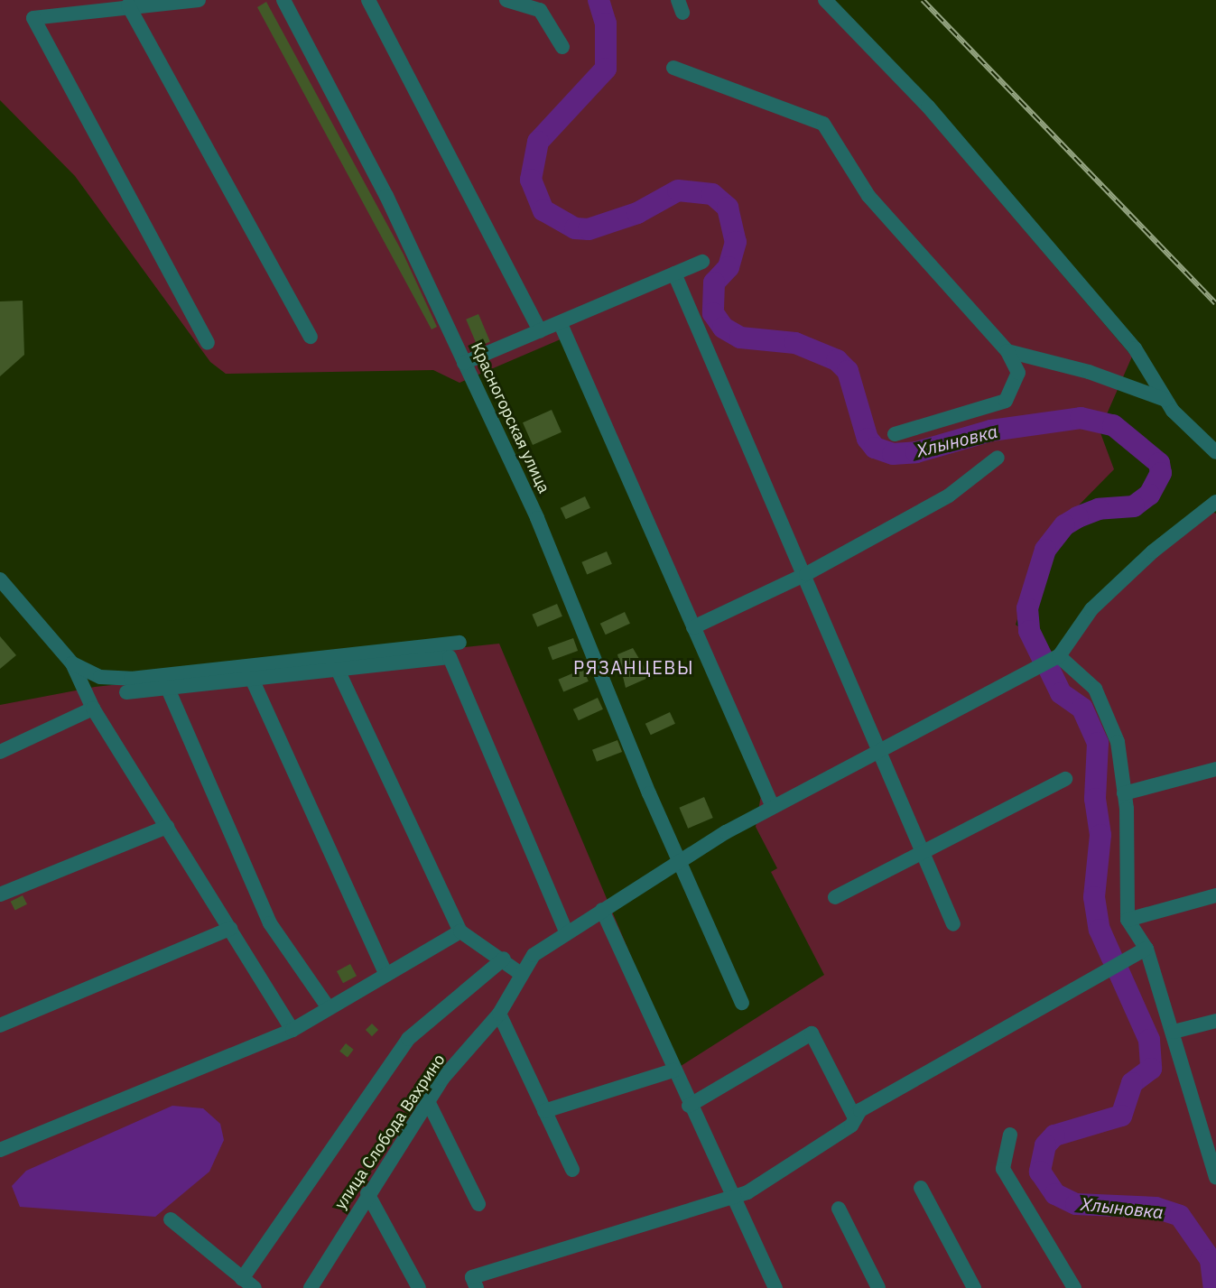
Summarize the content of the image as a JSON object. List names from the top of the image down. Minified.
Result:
{"streets":{"street":["Красногорская улица","улица Слобода Вахрино"]},"crossings":[["Красногорская улица","улица Слобода Вахрино"]],"districts":["РЯЗАНЦЕВЫ"],"water":["Хлыновка"]}
